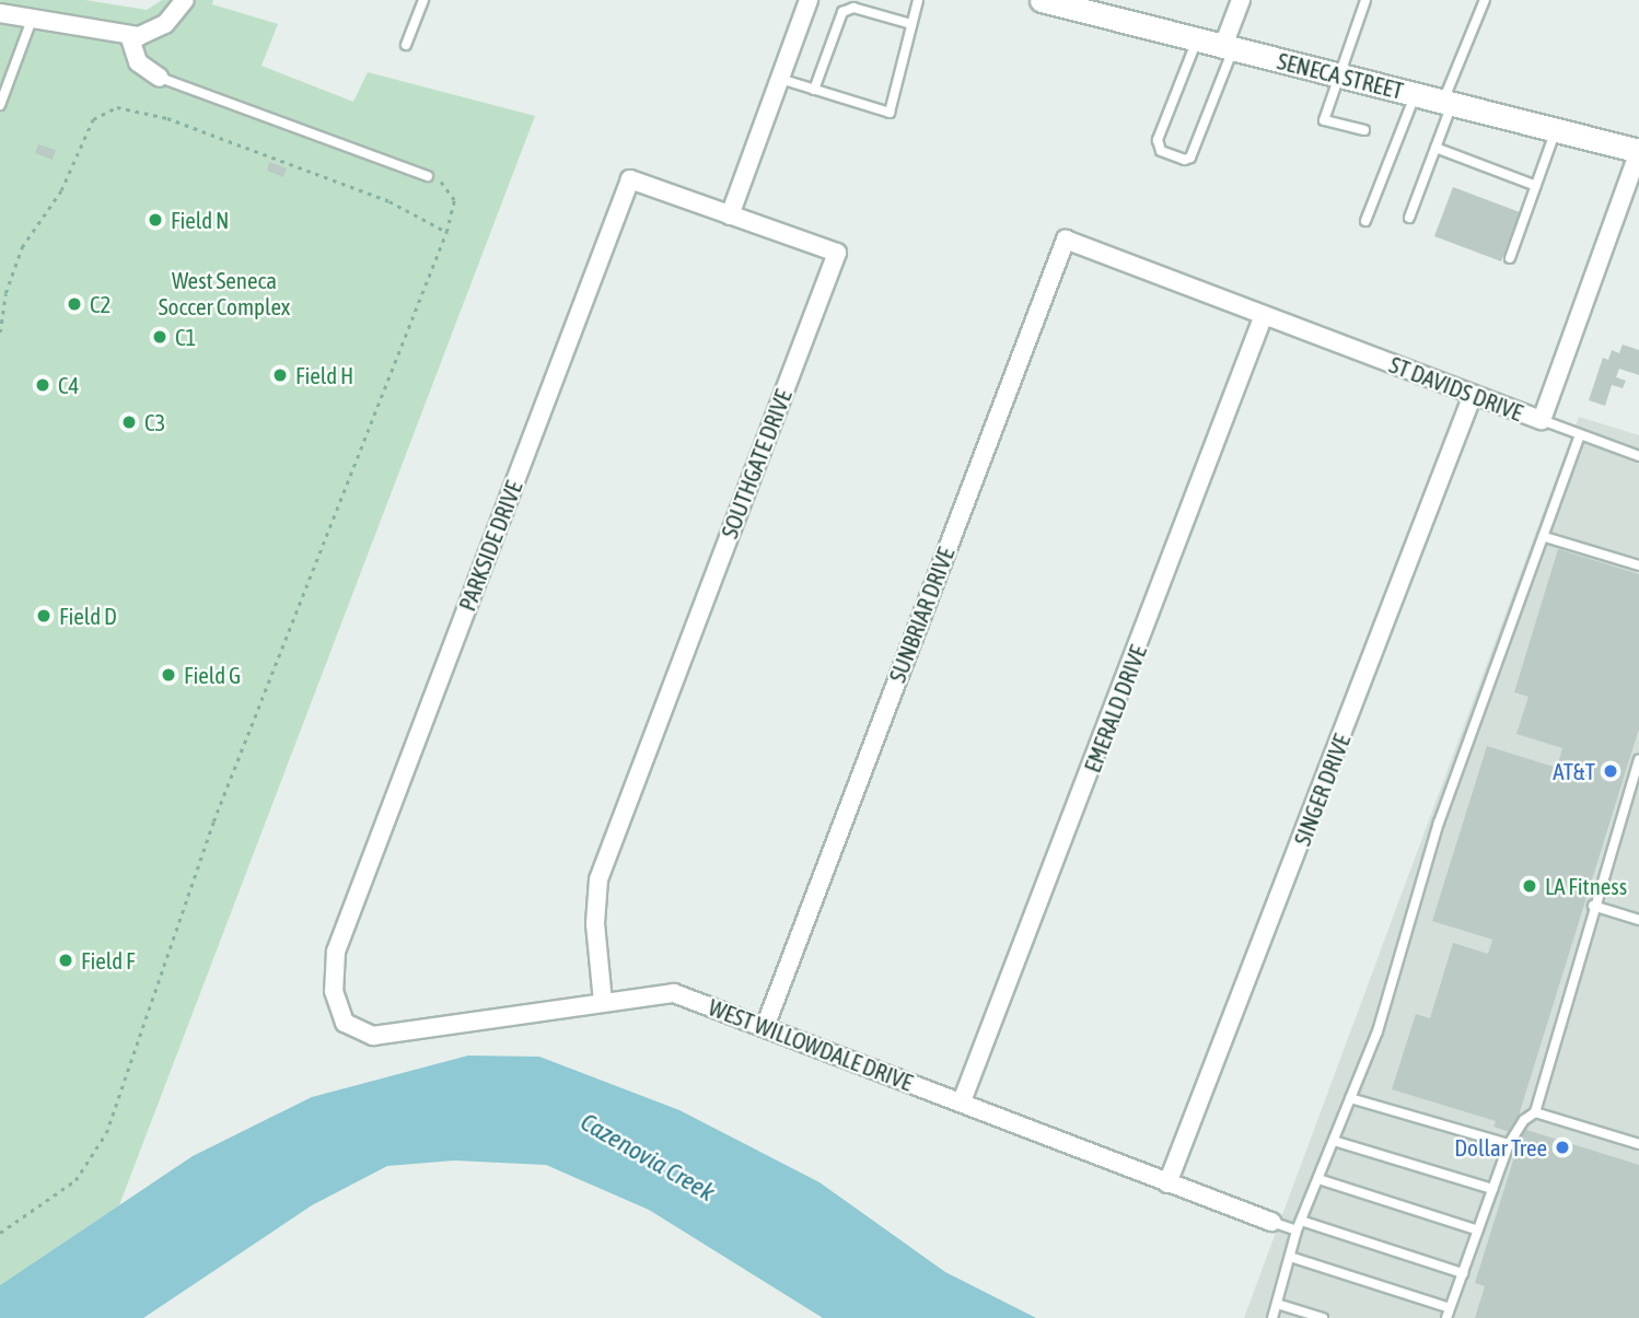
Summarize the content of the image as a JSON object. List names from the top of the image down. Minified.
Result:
{"streets":{"street":["SENECA STREET","ST DAVIDS DRIVE","SOUTHGATE DRIVE","PARKSIDE DRIVE","SUNBRIAR DRIVE","EMERALD DRIVE","SINGER DRIVE","WEST WILLOWDALE DRIVE"]},"crossings":[["SENECA STREET","ST DAVIDS DRIVE"],["ST DAVIDS DRIVE","SUNBRIAR DRIVE"],["ST DAVIDS DRIVE","EMERALD DRIVE"],["ST DAVIDS DRIVE","SINGER DRIVE"],["SOUTHGATE DRIVE","PARKSIDE DRIVE"],["SOUTHGATE DRIVE","WEST WILLOWDALE DRIVE"],["PARKSIDE DRIVE","WEST WILLOWDALE DRIVE"],["SUNBRIAR DRIVE","WEST WILLOWDALE DRIVE"],["EMERALD DRIVE","WEST WILLOWDALE DRIVE"],["SINGER DRIVE","WEST WILLOWDALE DRIVE"]],"water":["Cazenovia Creek"],"parks":["West Seneca Soccer Complex"],"places":["Field N","C2","C1","Field H","C4","C3","Field D","Field G","AT&T","LA Fitness","Field F","Dollar Tree"]}
